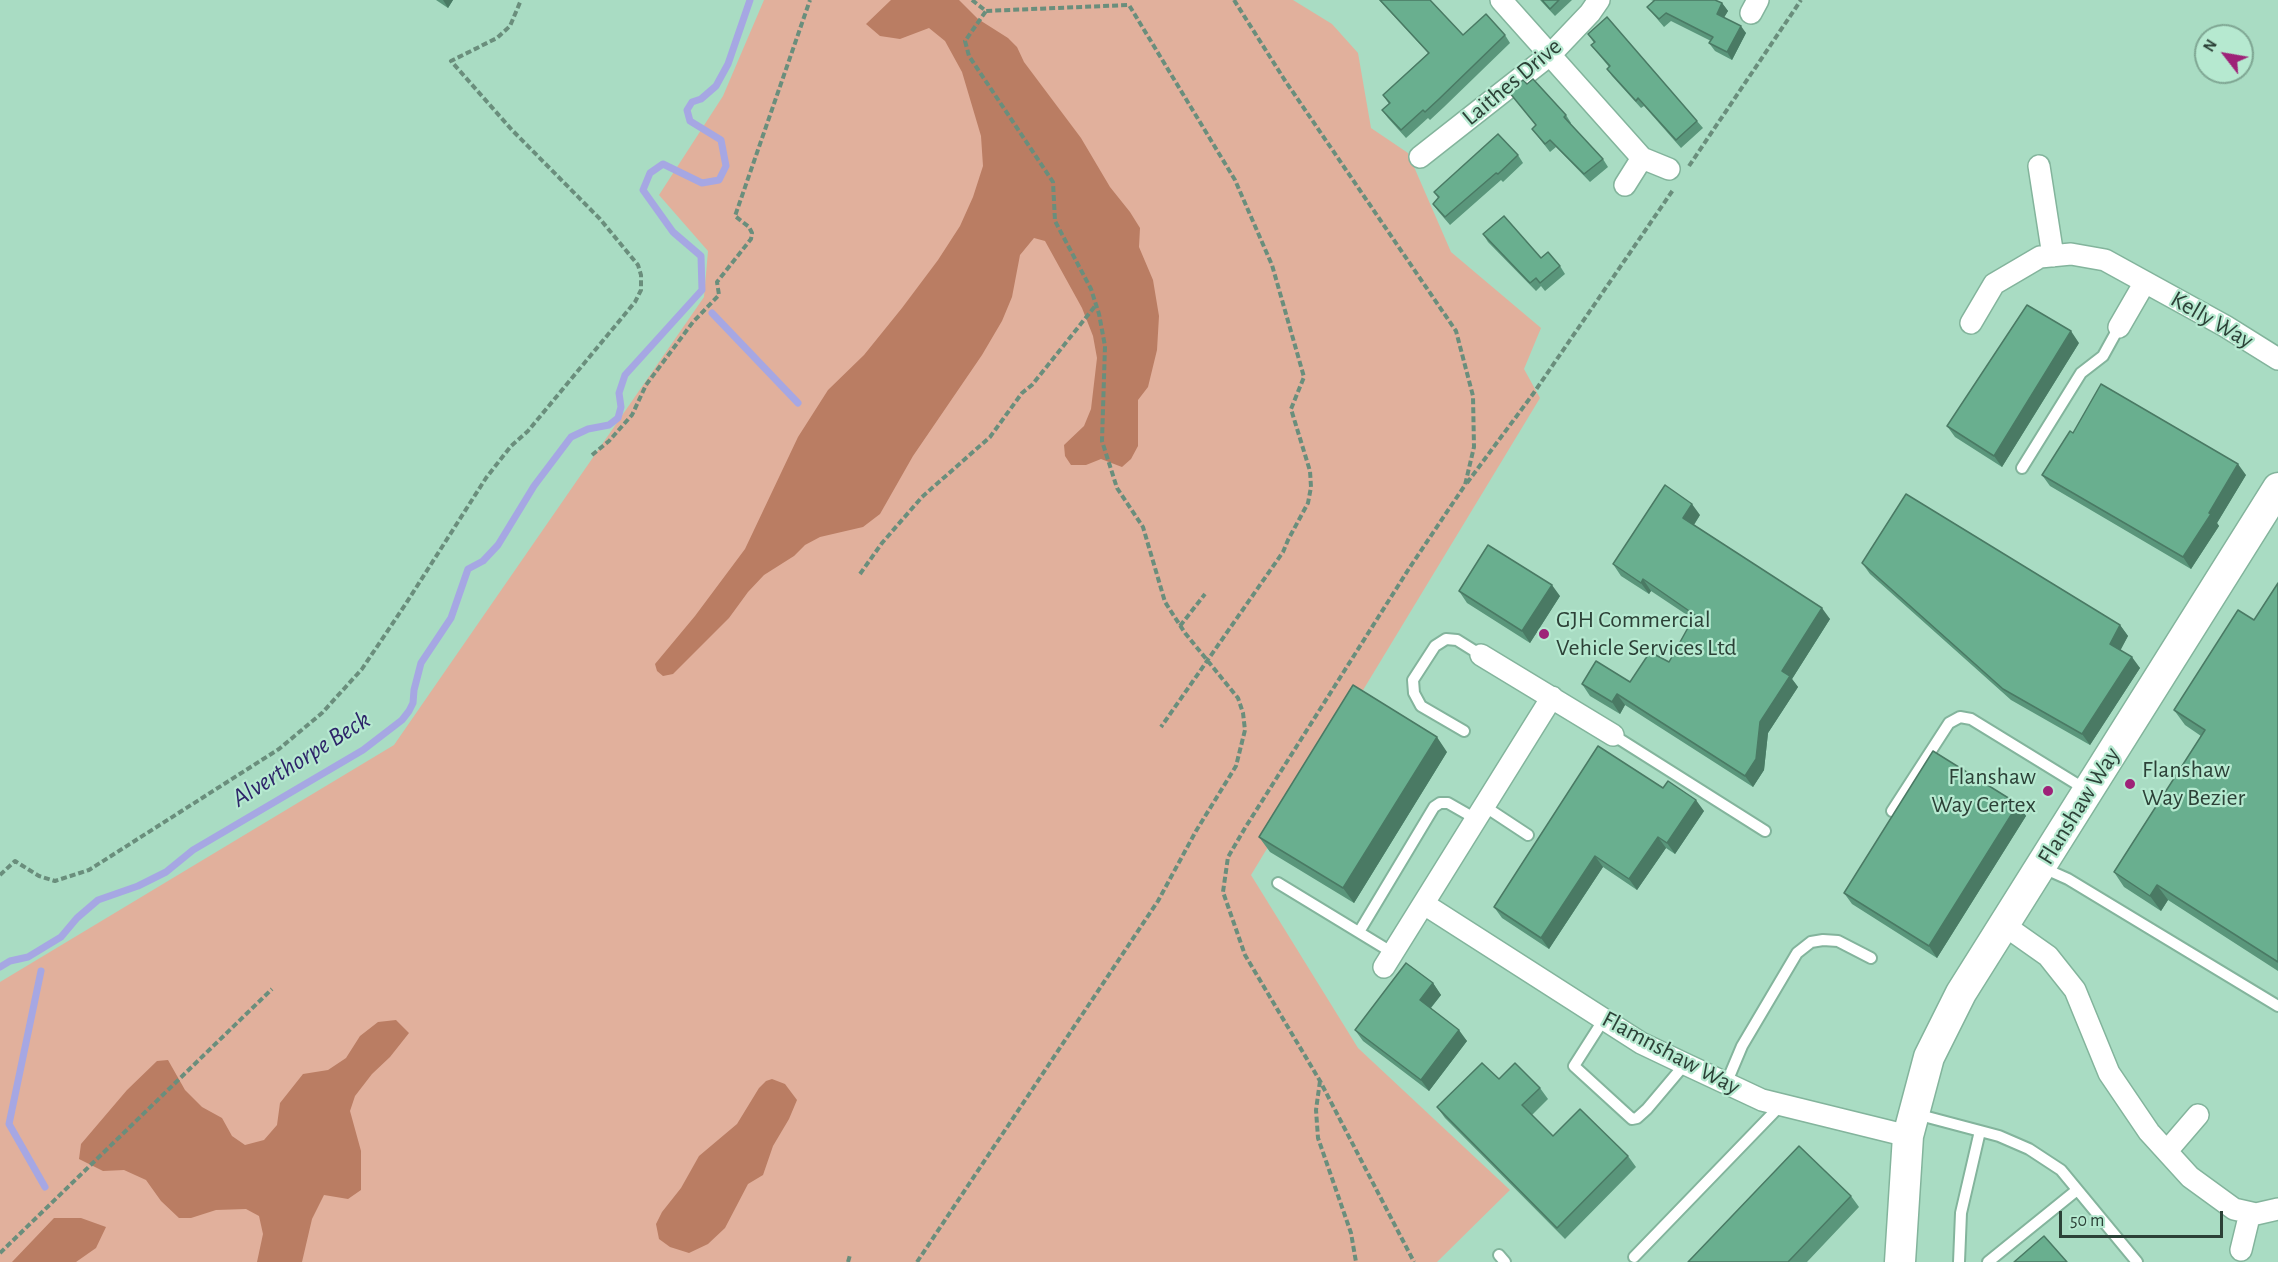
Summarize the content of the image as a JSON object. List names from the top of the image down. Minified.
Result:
{"streets":{"street":["Laithes Drive","Kelly Way","Flanshaw Way","Flamnshaw Way"]},"crossings":[["Flanshaw Way","Flamnshaw Way"]],"water":["Alverthorpe Beck"],"places":["GJH Commercial Vehicle Services Ltd","Flanshaw Way Bezier","Flanshaw Way Certex"],"scale_bar":"50 m","north":"top left"}
